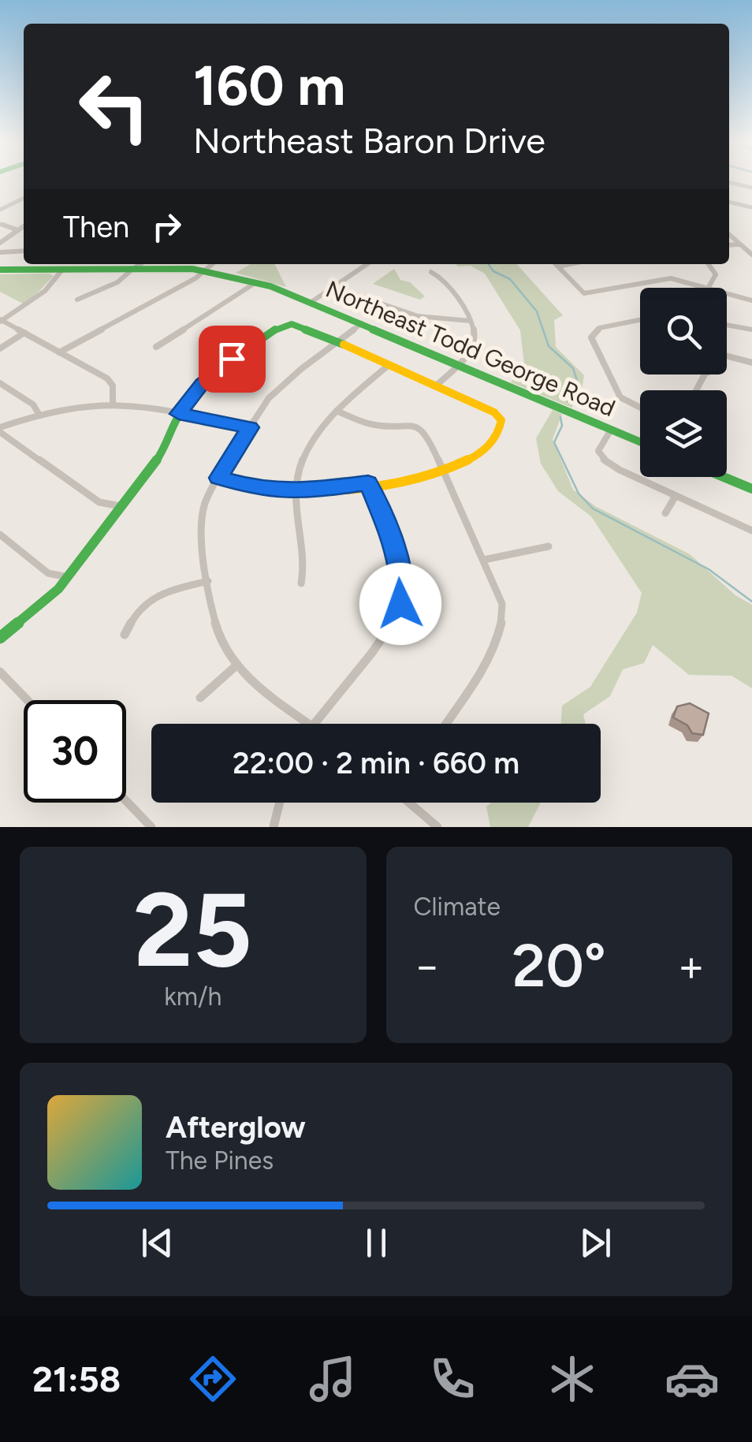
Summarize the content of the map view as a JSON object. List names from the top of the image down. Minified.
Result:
{"streets":{"street":["Northeast Todd George Road"]},"page":{"turn":["160 m","Northeast Baron Drive"],"then":"Then","limit":"30","trip":"22:00 · 2 min · 660 m","tile":[["25","km/h"],"Climate"],"heat":["−","20°","+"],"song":["Afterglow","The Pines"],"tabs":"21:58"}}
